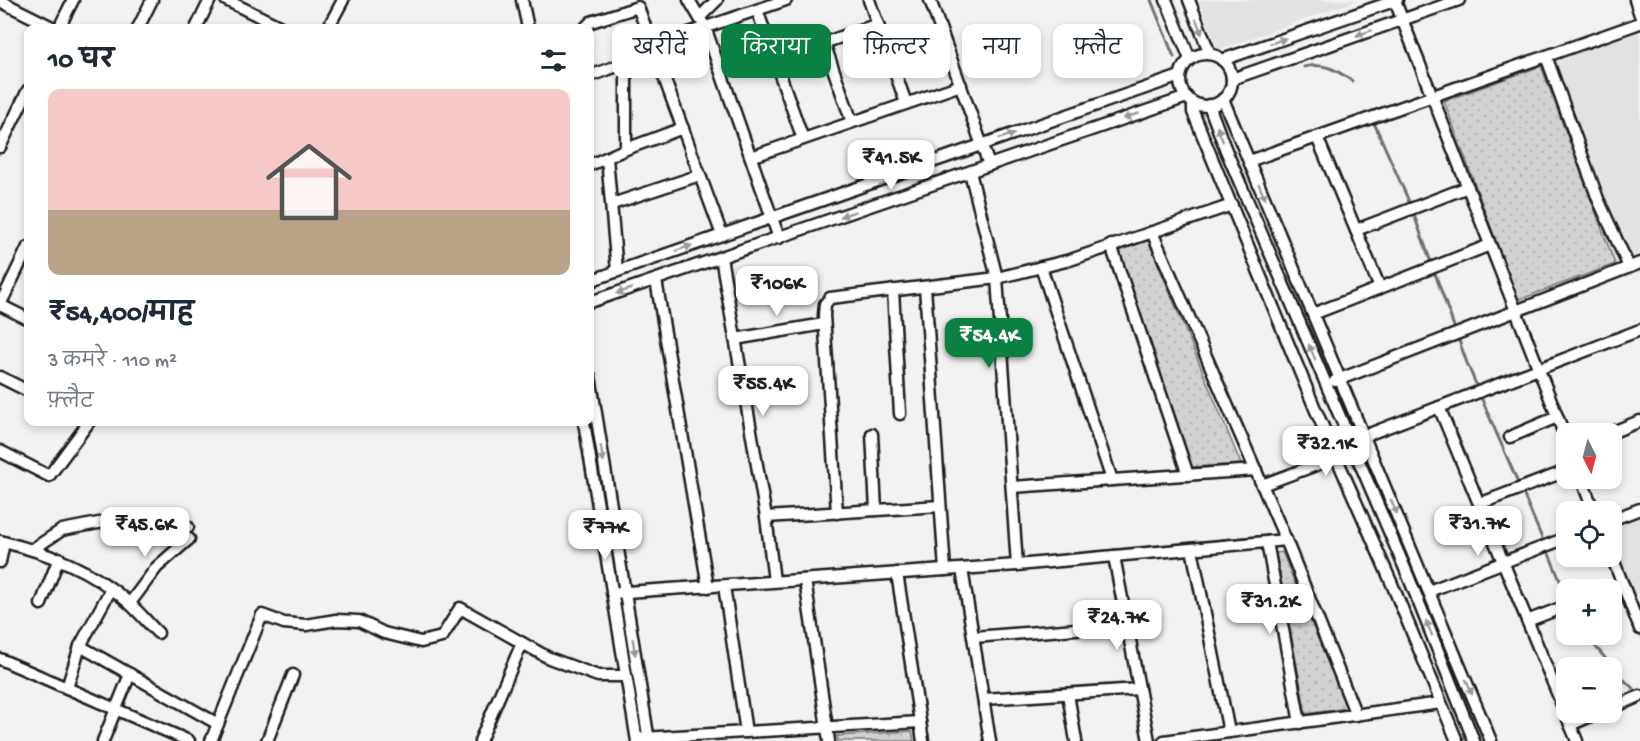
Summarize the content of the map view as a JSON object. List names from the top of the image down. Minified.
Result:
{"north":"bottom","page":{"chip":["खरीदें","किराया","फ़िल्टर","नया","फ़्लैट"],"heading":"10 घर","list":[{"name":"₹54,400/माह","note":"3 कमरे · 110 m² · फ़्लैट"}],"price":["₹41.5K","₹106K","₹54.4K","₹55.4K","₹32.1K","₹31.7K","₹45.6K","₹77K","₹31.2K","₹24.7K"],"map_buttons":["+","−"]}}
